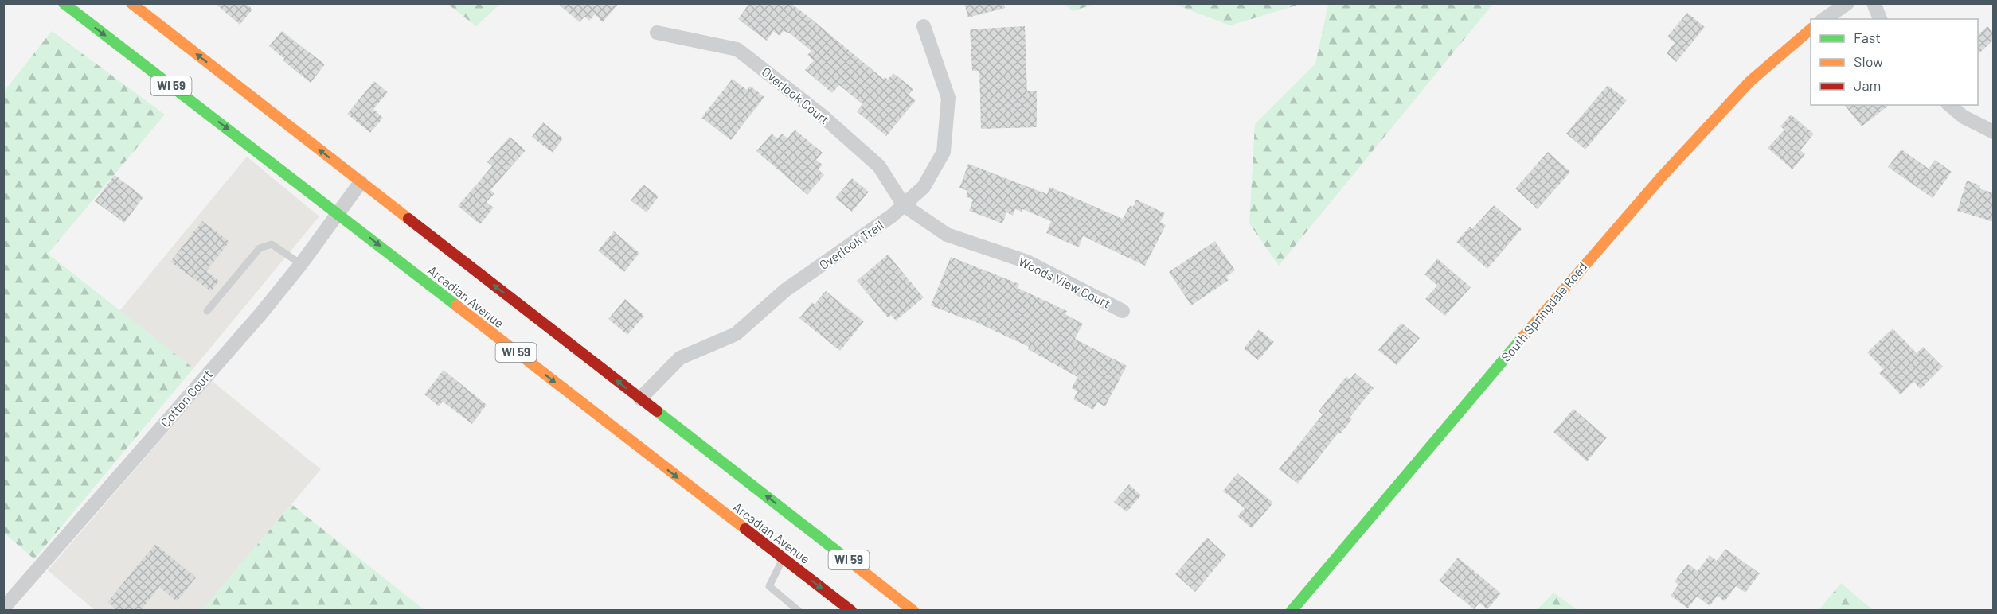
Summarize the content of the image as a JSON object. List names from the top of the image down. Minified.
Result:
{"streets":{"main road":["WI 59","Arcadian Avenue","South Springdale Road"],"street":["Overlook Court","Overlook Trail","Woods View Court","Cotton Court"]},"crossings":[["Overlook Court","Overlook Trail"],["Overlook Court","Woods View Court"],["Overlook Trail","Woods View Court"],["Overlook Trail","Arcadian Avenue"],["Arcadian Avenue","Cotton Court"]],"legend":["Fast","Slow","Jam"]}
